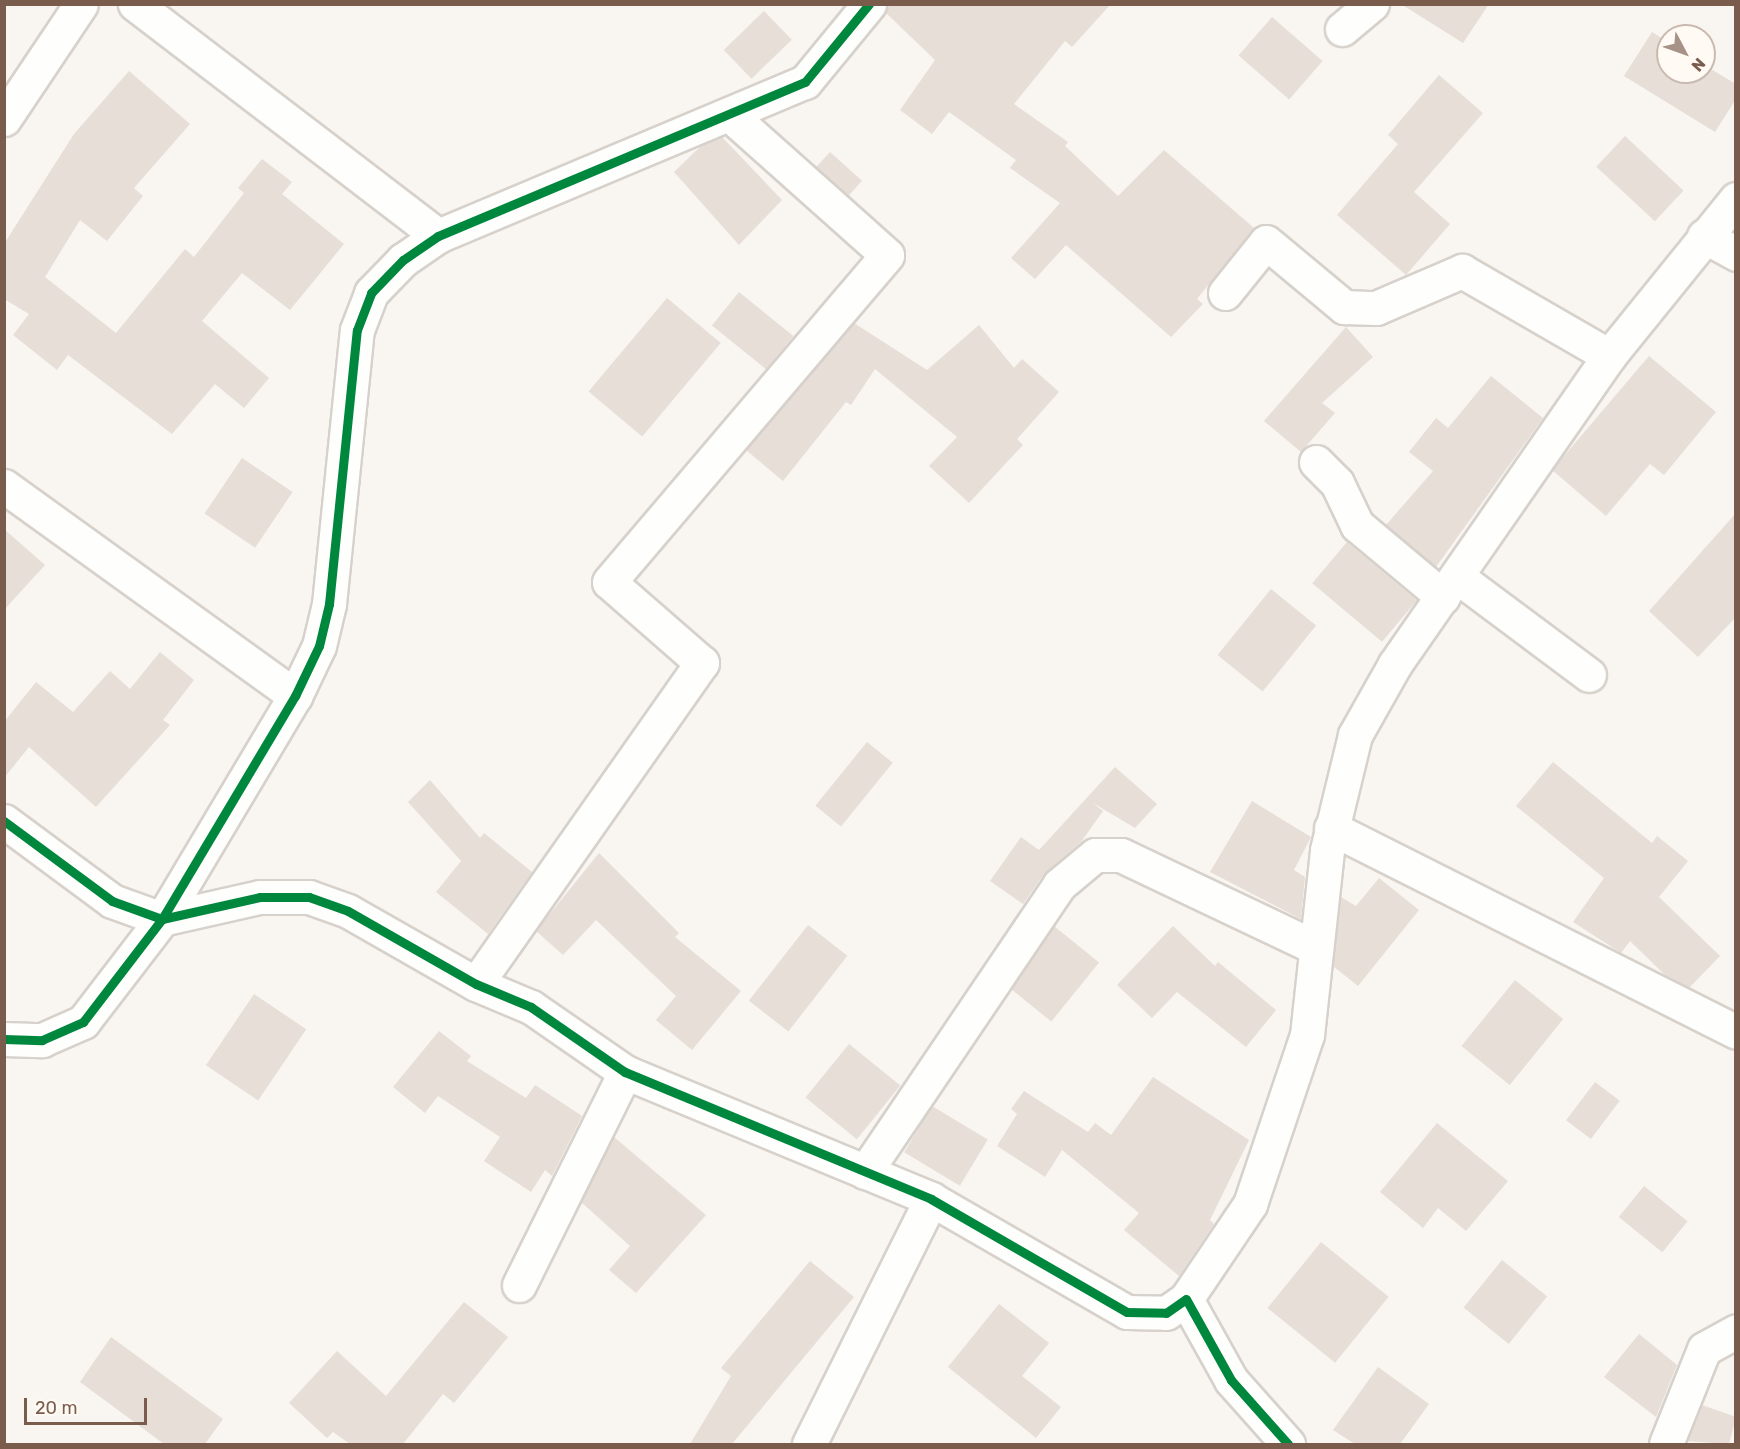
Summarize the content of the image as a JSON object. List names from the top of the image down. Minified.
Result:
{"scale_bar":"20 m","north":"bottom right"}
